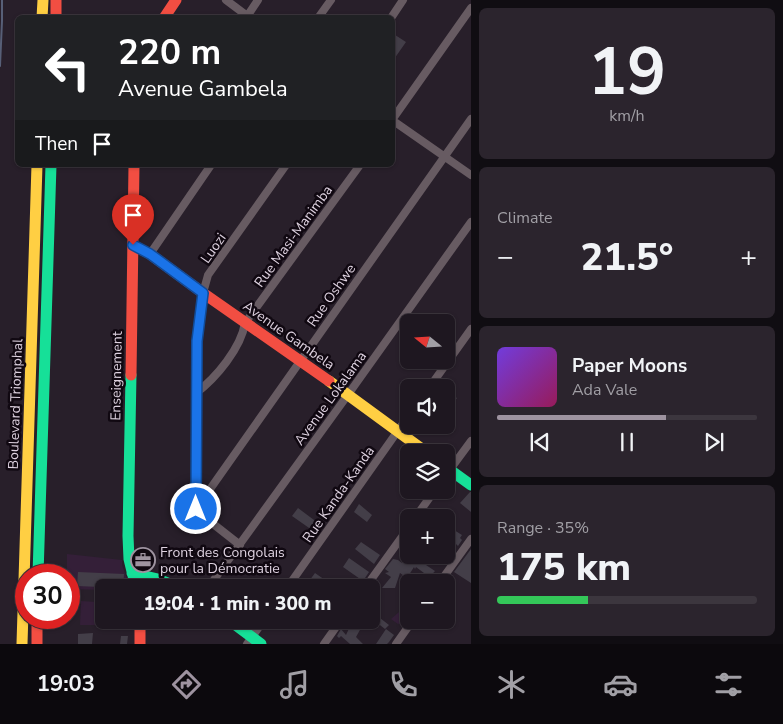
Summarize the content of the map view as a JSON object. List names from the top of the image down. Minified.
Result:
{"streets":{"main road":["Avenue Gambela","Enseignement","Boulevard Triomphal"],"street":["Rue Masi-Manimba","Luozi","Rue Oshwe","Avenue Lokalama","Rue Kanda-Kanda"]},"crossings":[["Rue Masi-Manimba","Luozi"],["Rue Masi-Manimba","Avenue Gambela"],["Luozi","Rue Oshwe"],["Luozi","Avenue Gambela"],["Rue Oshwe","Avenue Gambela"],["Avenue Gambela","Enseignement"],["Avenue Gambela","Avenue Lokalama"],["Avenue Gambela","Rue Kanda-Kanda"]],"places":{"office":["Front des Congolais pour la Démocratie"]},"north":"left","page":{"tile":[["19","km/h"],"Climate",["Range · 35%","175 km"]],"turn":["220 m","Avenue Gambela"],"then":"Then","heat":["−","21.5°","+"],"map_buttons":["+","−"],"song":["Paper Moons","Ada Vale"],"limit":"30","trip":"19:04 · 1 min · 300 m","tabs":"19:03"}}
